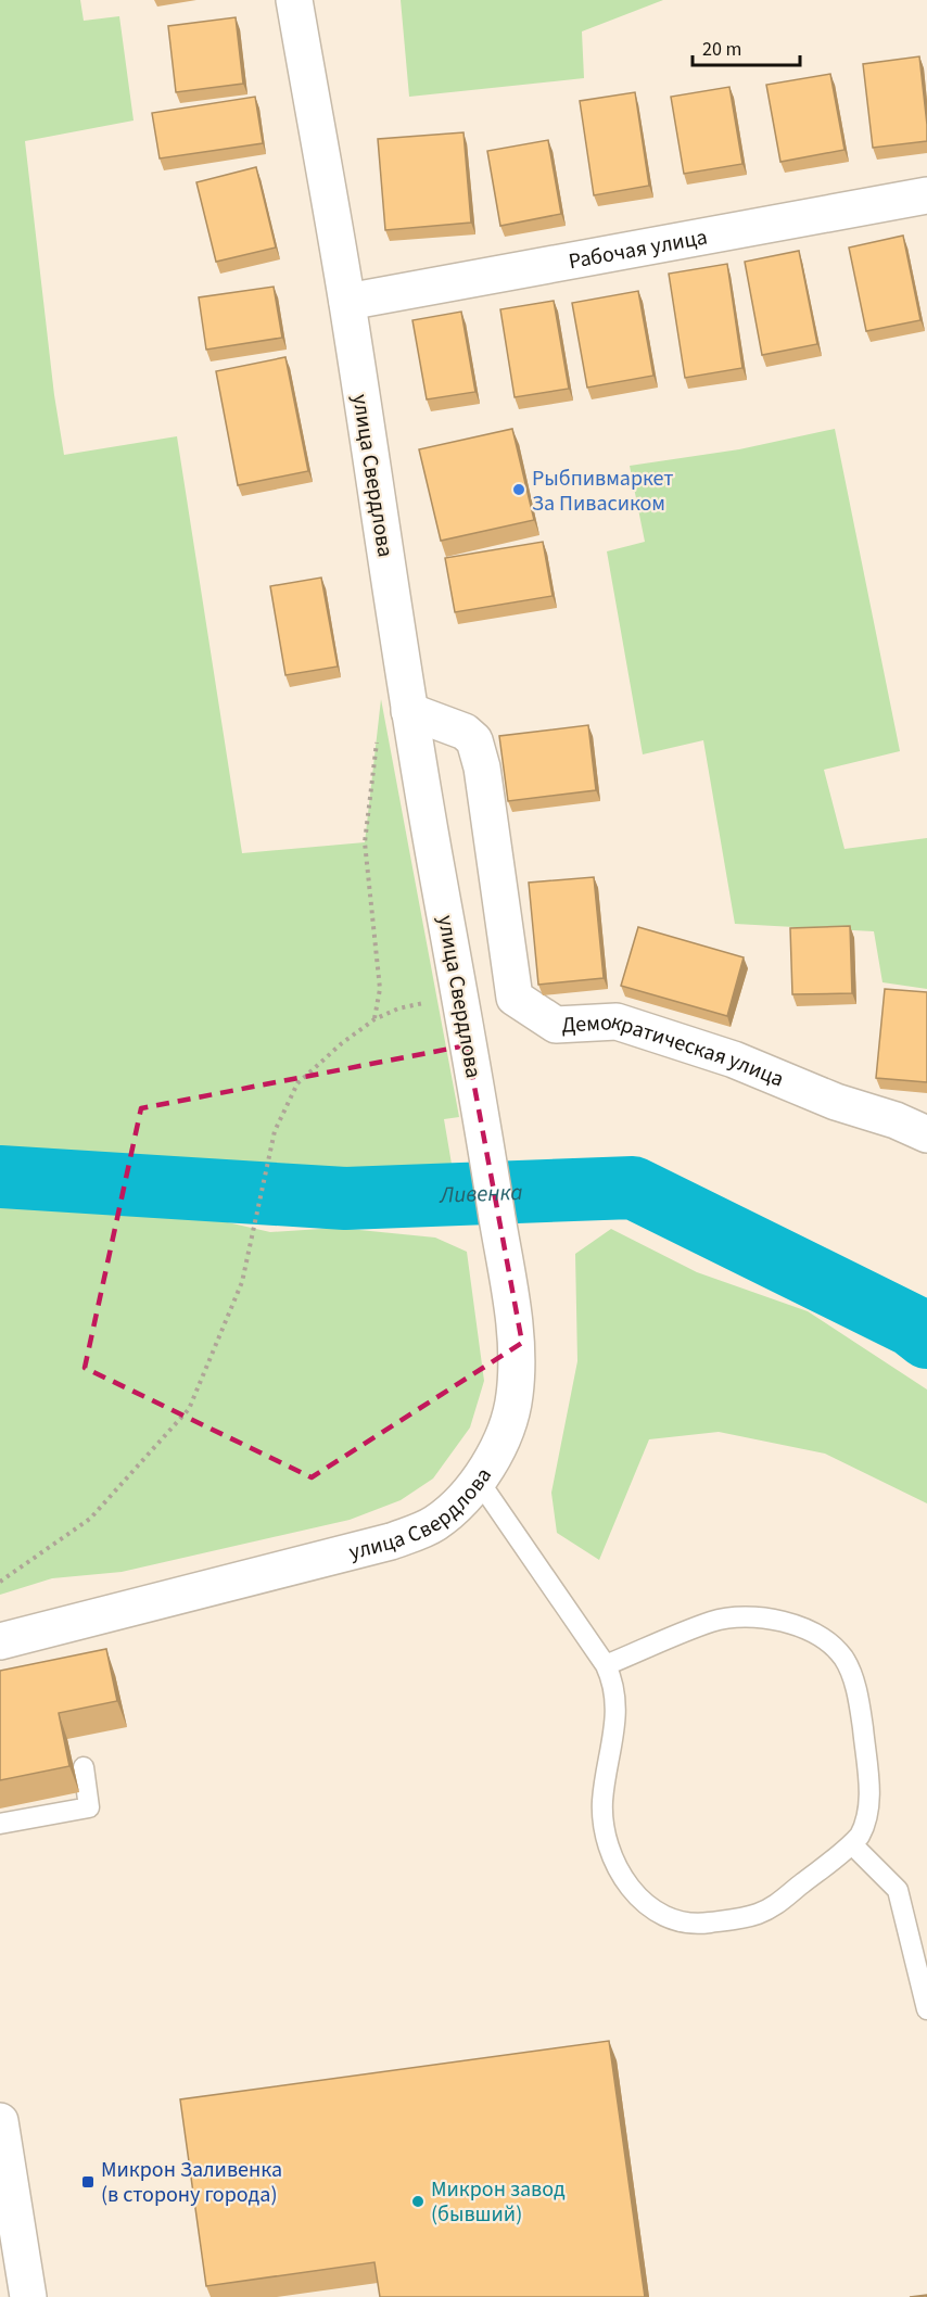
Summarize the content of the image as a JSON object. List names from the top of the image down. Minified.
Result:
{"streets":{"street":["Рабочая улица","улица Свердлова","Демократическая улица"]},"crossings":[["Рабочая улица","улица Свердлова"],["улица Свердлова","Демократическая улица"]],"water":["Ливенка"],"places":{"other":["Рыбпивмаркет За Пивасиком","Микрон завод (бывший)"],"transit":["Микрон Заливенка (в сторону города)"]},"scale_bar":"20 m"}
